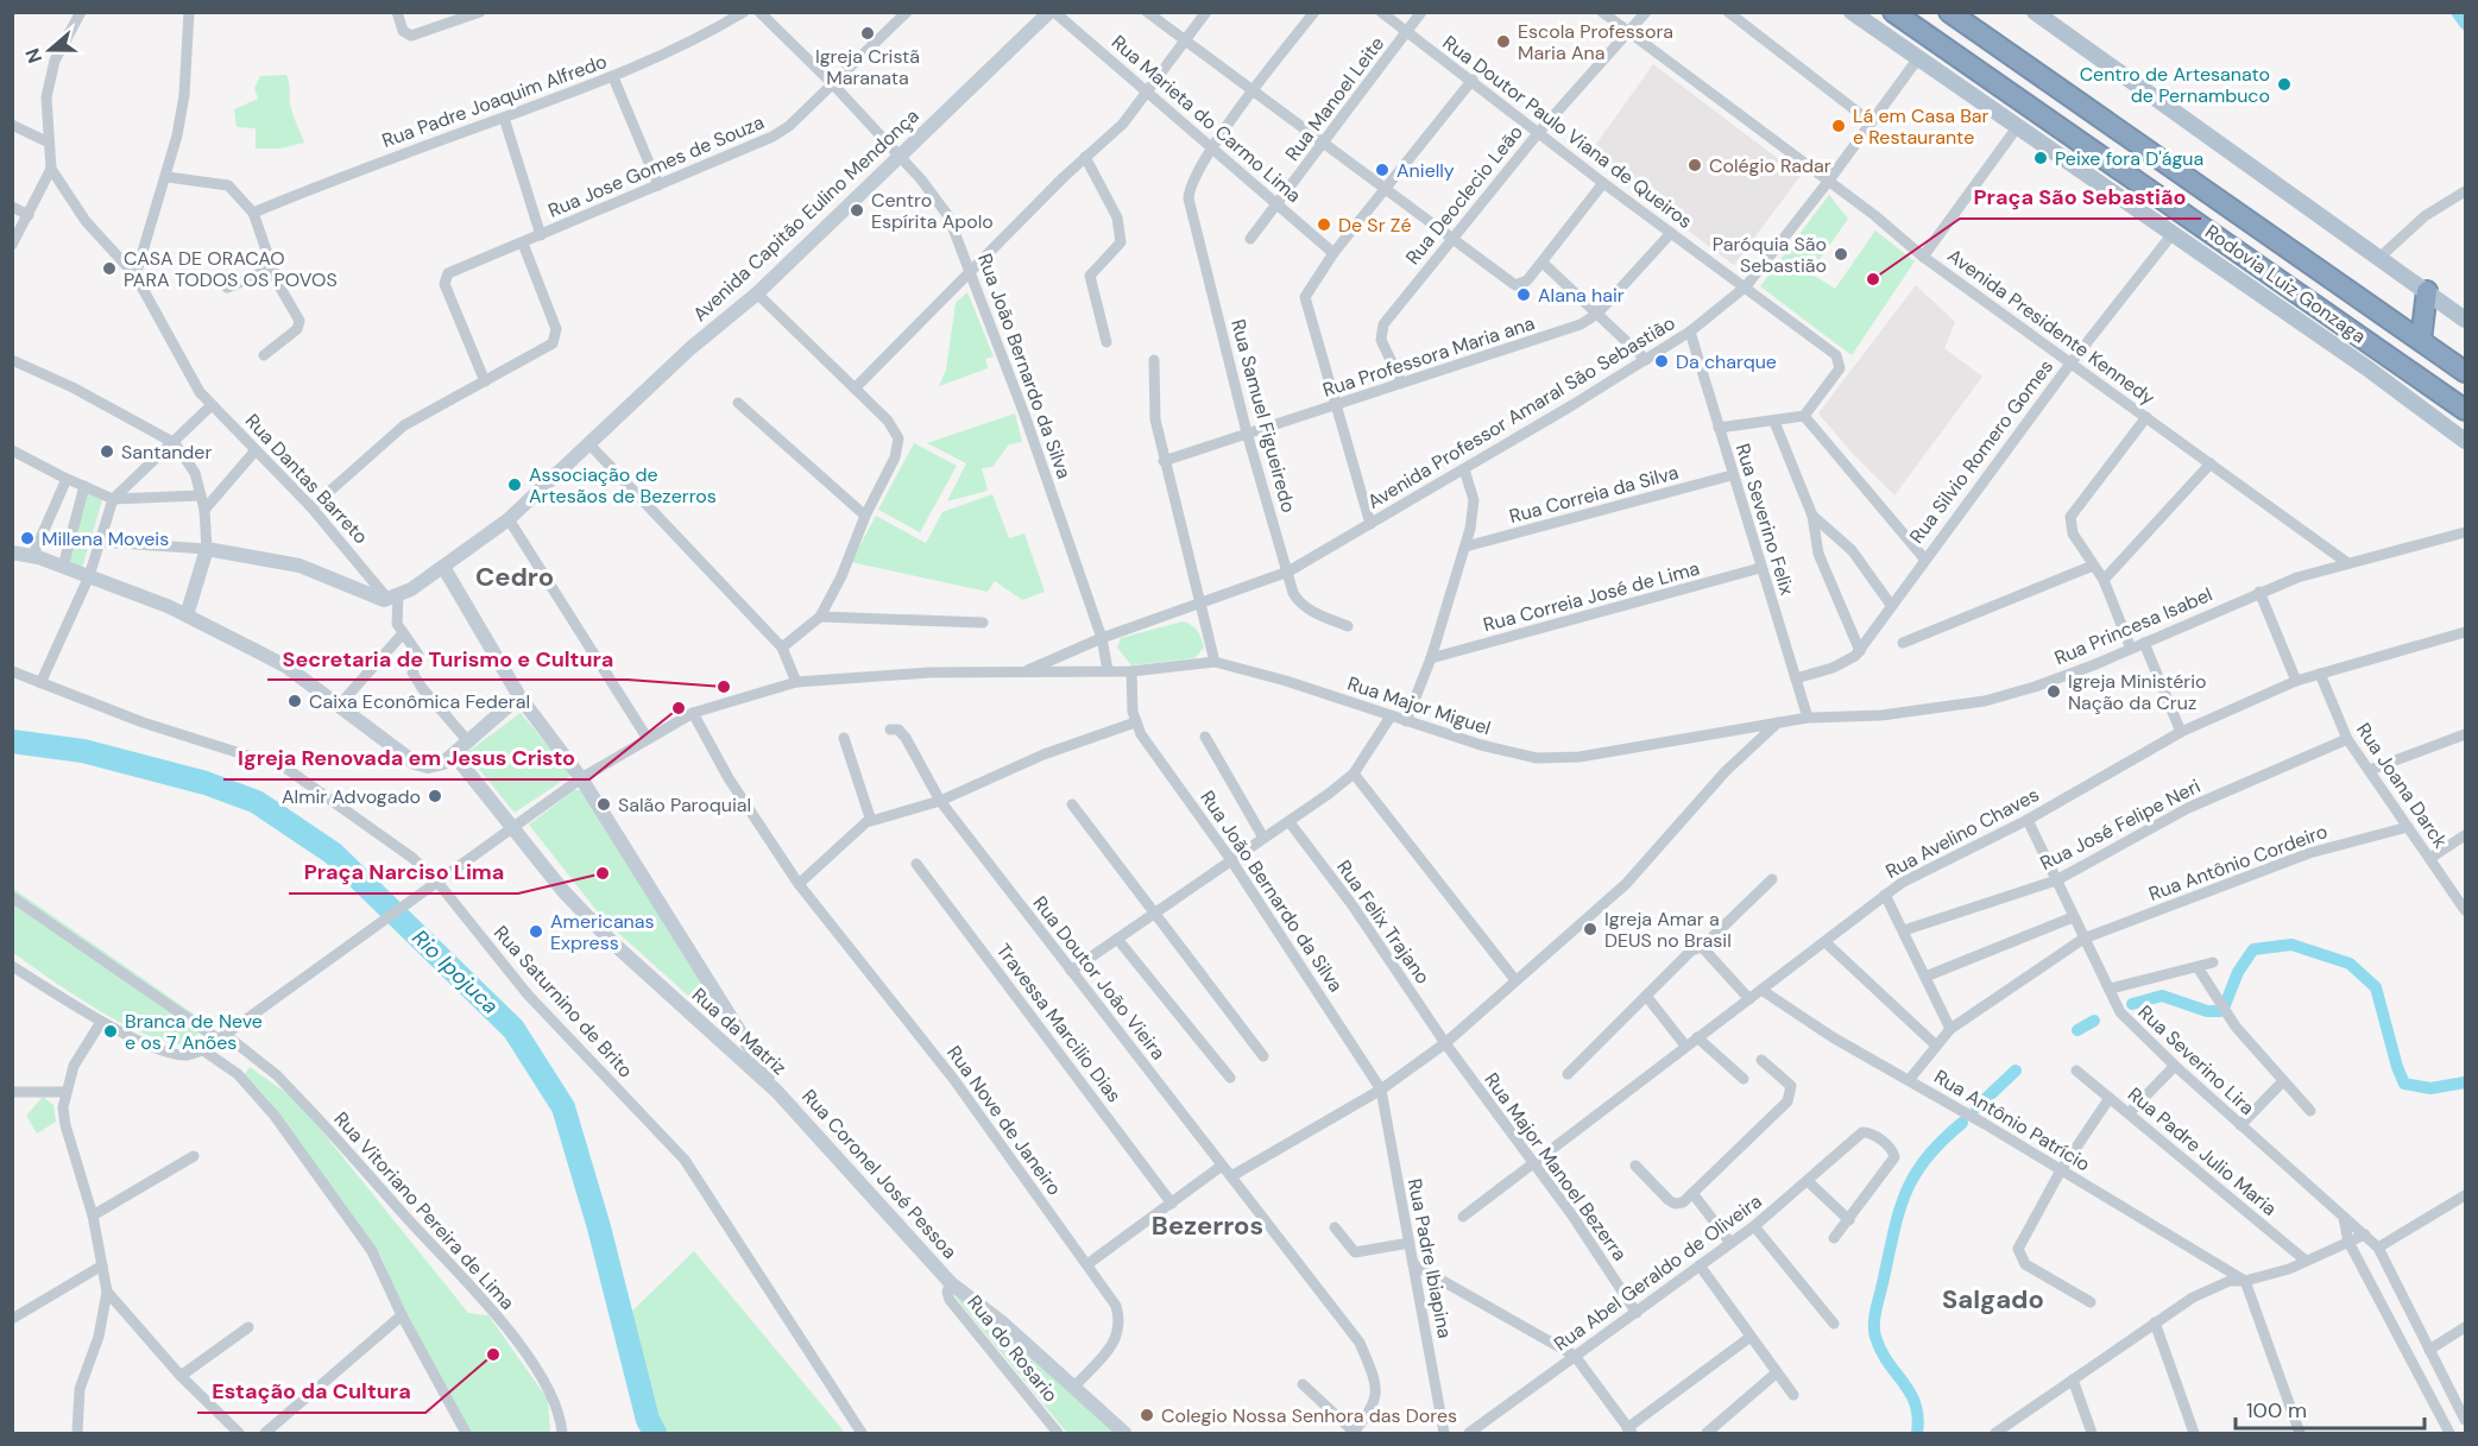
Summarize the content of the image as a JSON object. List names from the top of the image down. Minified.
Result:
{"streets":{"highway":["Rodovia Luiz Gonzaga"],"main road":["Avenida Capitão Eulino Mendonça","Rua da Matriz","Rua Coronel José Pessoa"],"street":["Rua Manoel Leite","Rua Padre Joaquim Alfredo","Rua Marieta do Carmo Lima","Rua Doutor Paulo Viana de Queiros","Rua Jose Gomes de Souza","Rua Deoclecio Leão","Avenida Presidente Kennedy","Rua Professora Maria ana","Rua João Bernardo da Silva","Avenida Professor Amaral São Sebastião","Rua Samuel Figueiredo","Rua Silvio Romero Gomes","Rua Dantas Barreto","Rua Correia da Silva","Rua Severino Felix","Rua Correia José de Lima","Rua Princesa Isabel","Rua Major Miguel","Rua Joana Darck","Rua José Felipe Neri","Rua Avelino Chaves","Rua Antônio Cordeiro","Rua Felix Trajano","Rua Doutor João Vieira","Rua Saturnino de Brito","Travessa Marcilio Dias","Rua Severino Lira","Rua Nove de Janeiro","Rua Antônio Patrício","Rua Padre Julio Maria","Rua Major Manoel Bezerra","Rua Vitoriano Pereira de Lima","Rua Padre Ibiapina","Rua Abel Geraldo de Oliveira","Rua do Rosario"]},"crossings":[["Rua Manoel Leite","Rua Marieta do Carmo Lima"],["Rua Manoel Leite","Rua Doutor Paulo Viana de Queiros"],["Rua Marieta do Carmo Lima","Rua Samuel Figueiredo"],["Rua Doutor Paulo Viana de Queiros","Rua Deoclecio Leão"],["Rua Doutor Paulo Viana de Queiros","Rua Professora Maria ana"],["Rua Doutor Paulo Viana de Queiros","Avenida Professor Amaral São Sebastião"],["Rua Jose Gomes de Souza","Rua João Bernardo da Silva"],["Rua Deoclecio Leão","Avenida Presidente Kennedy"],["Rua Deoclecio Leão","Rua Professora Maria ana"],["Avenida Capitão Eulino Mendonça","Rua João Bernardo da Silva"],["Avenida Capitão Eulino Mendonça","Rua Dantas Barreto"],["Avenida Capitão Eulino Mendonça","Rua da Matriz"],["Avenida Presidente Kennedy","Avenida Professor Amaral São Sebastião"],["Avenida Presidente Kennedy","Rua Silvio Romero Gomes"],["Avenida Presidente Kennedy","Rua Princesa Isabel"],["Rua Professora Maria ana","Rua Samuel Figueiredo"],["Rua João Bernardo da Silva","Avenida Professor Amaral São Sebastião"],["Rua João Bernardo da Silva","Rua Major Miguel"],["Rua João Bernardo da Silva","Rua Padre Ibiapina"],["Avenida Professor Amaral São Sebastião","Rua Samuel Figueiredo"],["Avenida Professor Amaral São Sebastião","Rua Severino Felix"],["Avenida Professor Amaral São Sebastião","Rua Major Miguel"],["Rua Silvio Romero Gomes","Rua Severino Felix"],["Rua Correia da Silva","Rua Severino Felix"],["Rua Severino Felix","Rua Correia José de Lima"],["Rua Severino Felix","Rua Princesa Isabel"],["Rua Severino Felix","Rua Major Miguel"],["Rua Princesa Isabel","Rua Major Miguel"],["Rua Major Miguel","Rua Saturnino de Brito"],["Rua Major Miguel","Rua da Matriz"],["Rua Major Miguel","Rua Nove de Janeiro"],["Rua Major Miguel","Rua Vitoriano Pereira de Lima"],["Rua Joana Darck","Rua José Felipe Neri"],["Rua Joana Darck","Rua Avelino Chaves"],["Rua Joana Darck","Rua Antônio Cordeiro"],["Rua José Felipe Neri","Rua Severino Lira"],["Rua Avelino Chaves","Rua Severino Lira"],["Rua Avelino Chaves","Rua Antônio Patrício"],["Rua Avelino Chaves","Rua Major Manoel Bezerra"],["Rua Antônio Cordeiro","Rua Severino Lira"],["Rua Antônio Cordeiro","Rua Antônio Patrício"],["Rua Felix Trajano","Rua Major Manoel Bezerra"],["Rua da Matriz","Rua Coronel José Pessoa"],["Rua Nove de Janeiro","Rua Coronel José Pessoa"],["Rua Major Manoel Bezerra","Rua Abel Geraldo de Oliveira"],["Rua Coronel José Pessoa","Rua do Rosario"]],"districts":["Cedro","Bezerros","Salgado"],"water":["Rio Ipojuca"],"places":["Igreja Cristã Maranata","Escola Professora Maria Ana","Centro de Artesanato de Pernambuco","Lá em Casa Bar e Restaurante","Peixe fora D'água","Colégio Radar","Anielly","Centro Espírita Apolo","De Sr Zé","Paróquia São Sebastião","CASA DE ORACAO PARA TODOS OS POVOS","Praça São Sebastião","Alana hair","Da charque","Santander","Associação de Artesãos de Bezerros","Millena Moveis","Secretaria de Turismo e Cultura","Igreja Ministério Nação da Cruz","Caixa Econômica Federal","Igreja Renovada em Jesus Cristo","Almir Advogado","Salão Paroquial","Praça Narciso Lima","Igreja Amar a DEUS no Brasil","Americanas Express","Branca de Neve e os 7 Anões","Estação da Cultura","Colegio Nossa Senhora das Dores"],"scale_bar":"100 m","north":"left"}
